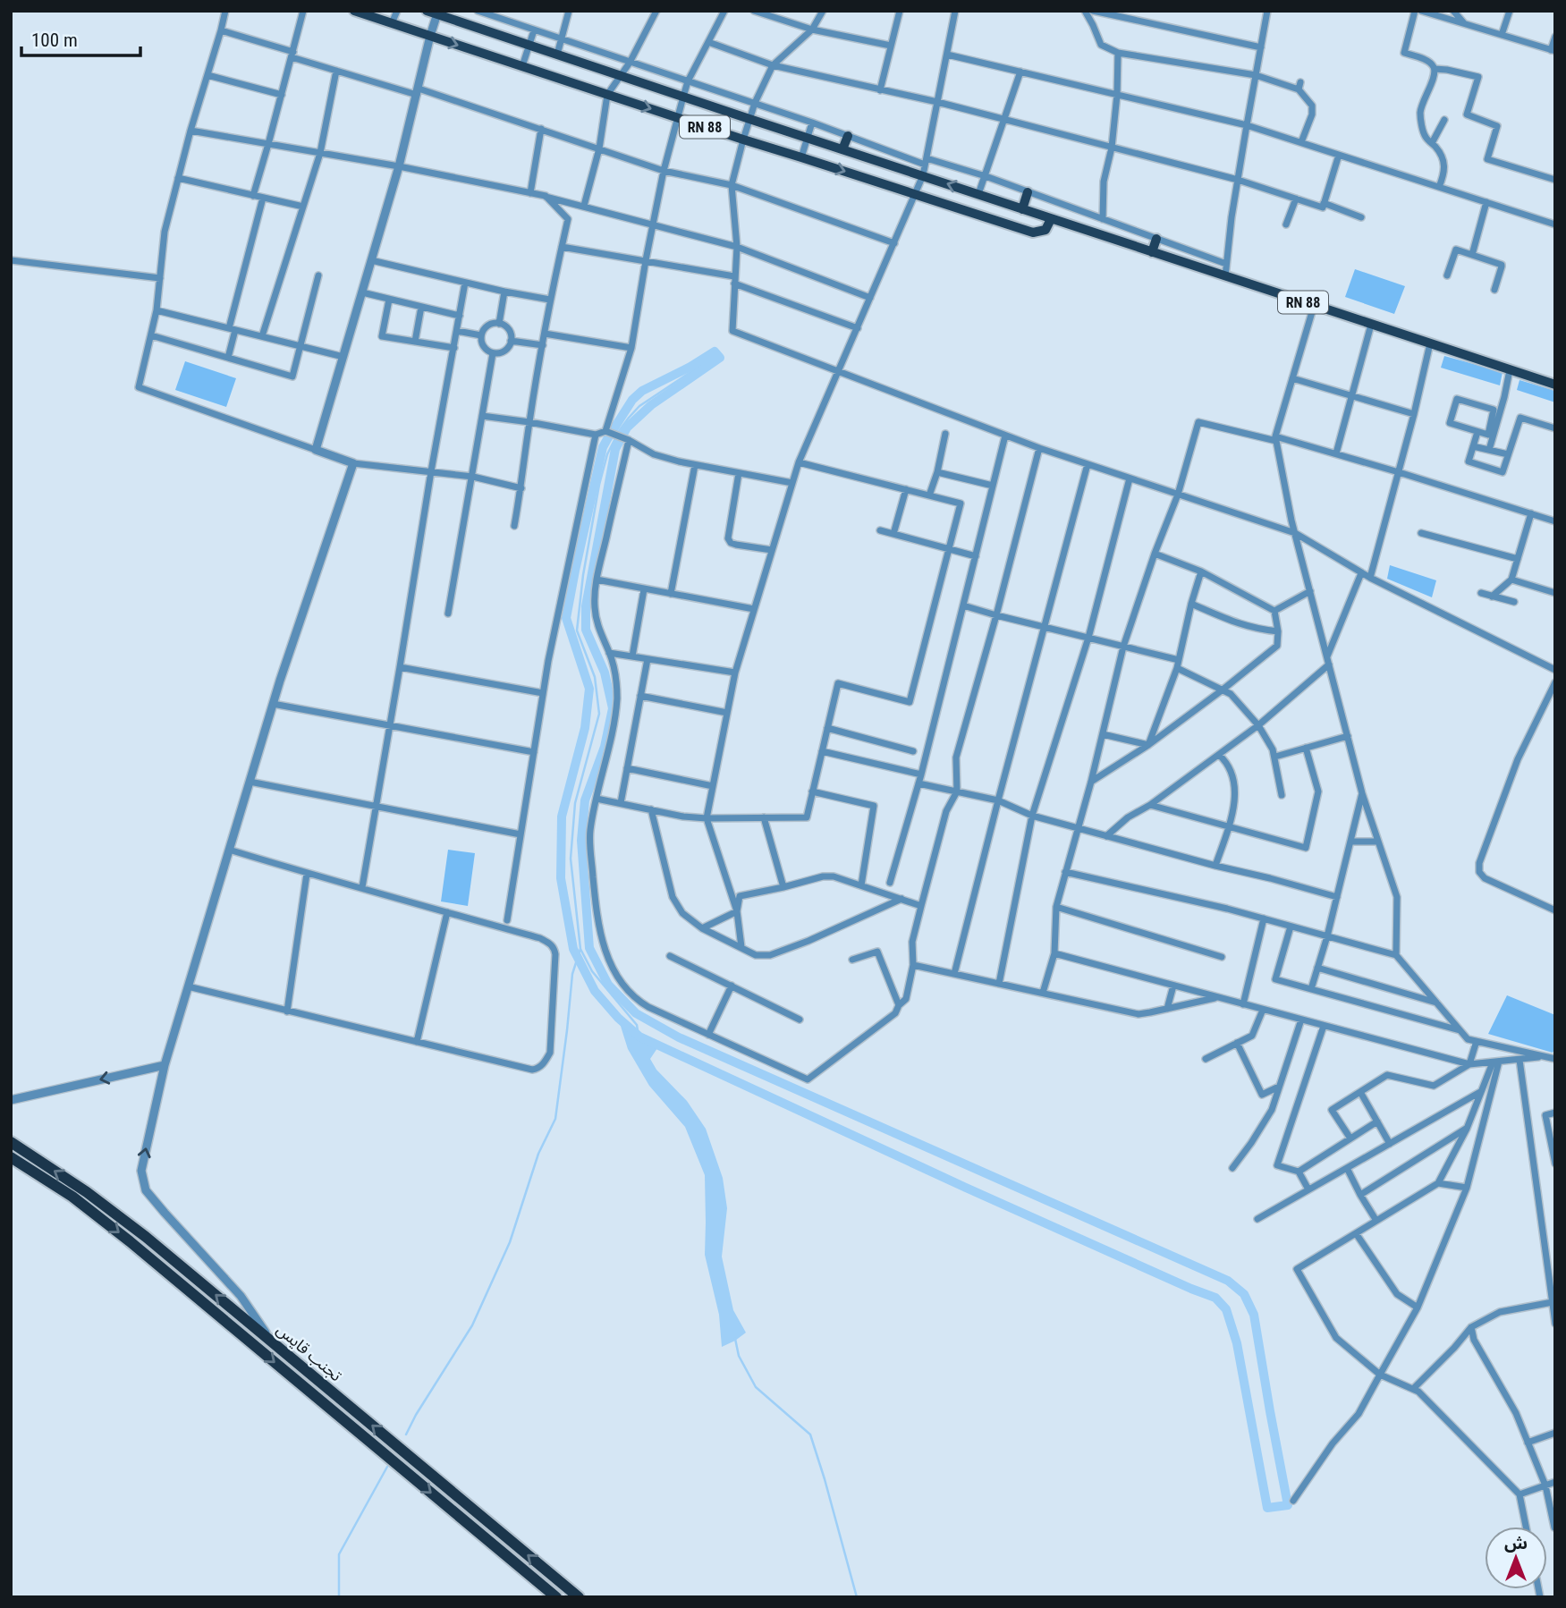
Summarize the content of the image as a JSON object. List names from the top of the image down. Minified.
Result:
{"streets":{"highway":["تجنب قايس"],"main road":["RN 88"]},"scale_bar":"100 m","north":"top"}
